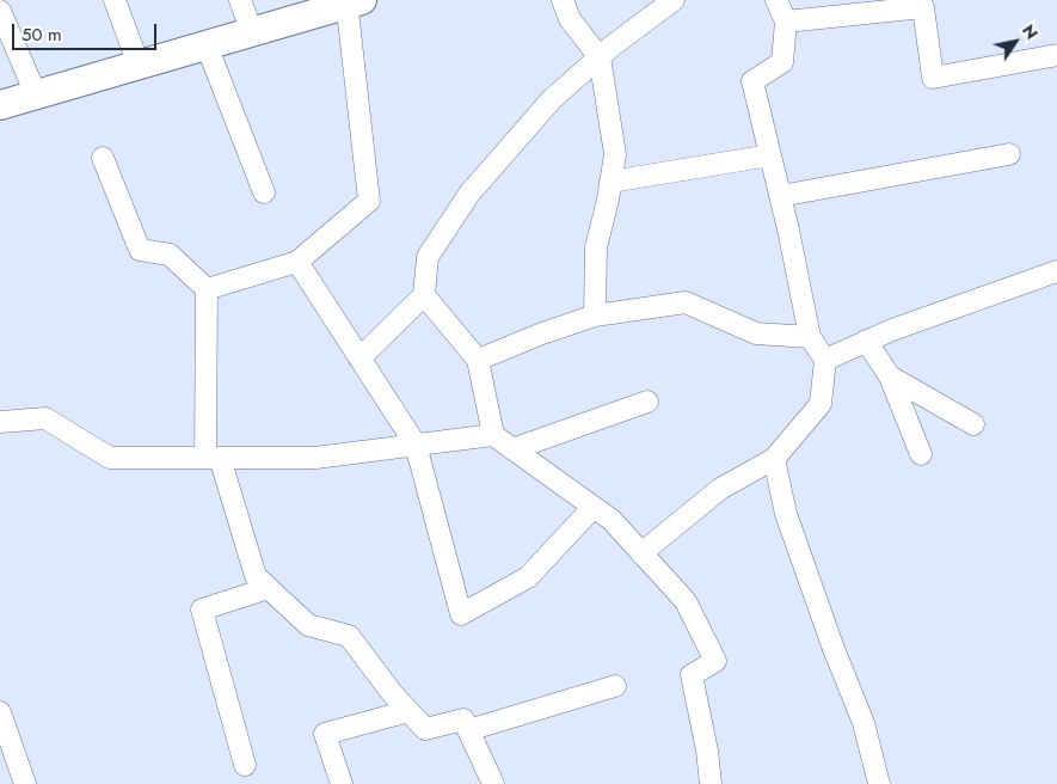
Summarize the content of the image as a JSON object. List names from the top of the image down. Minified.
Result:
{"scale_bar":"50 m","north":"top right"}
